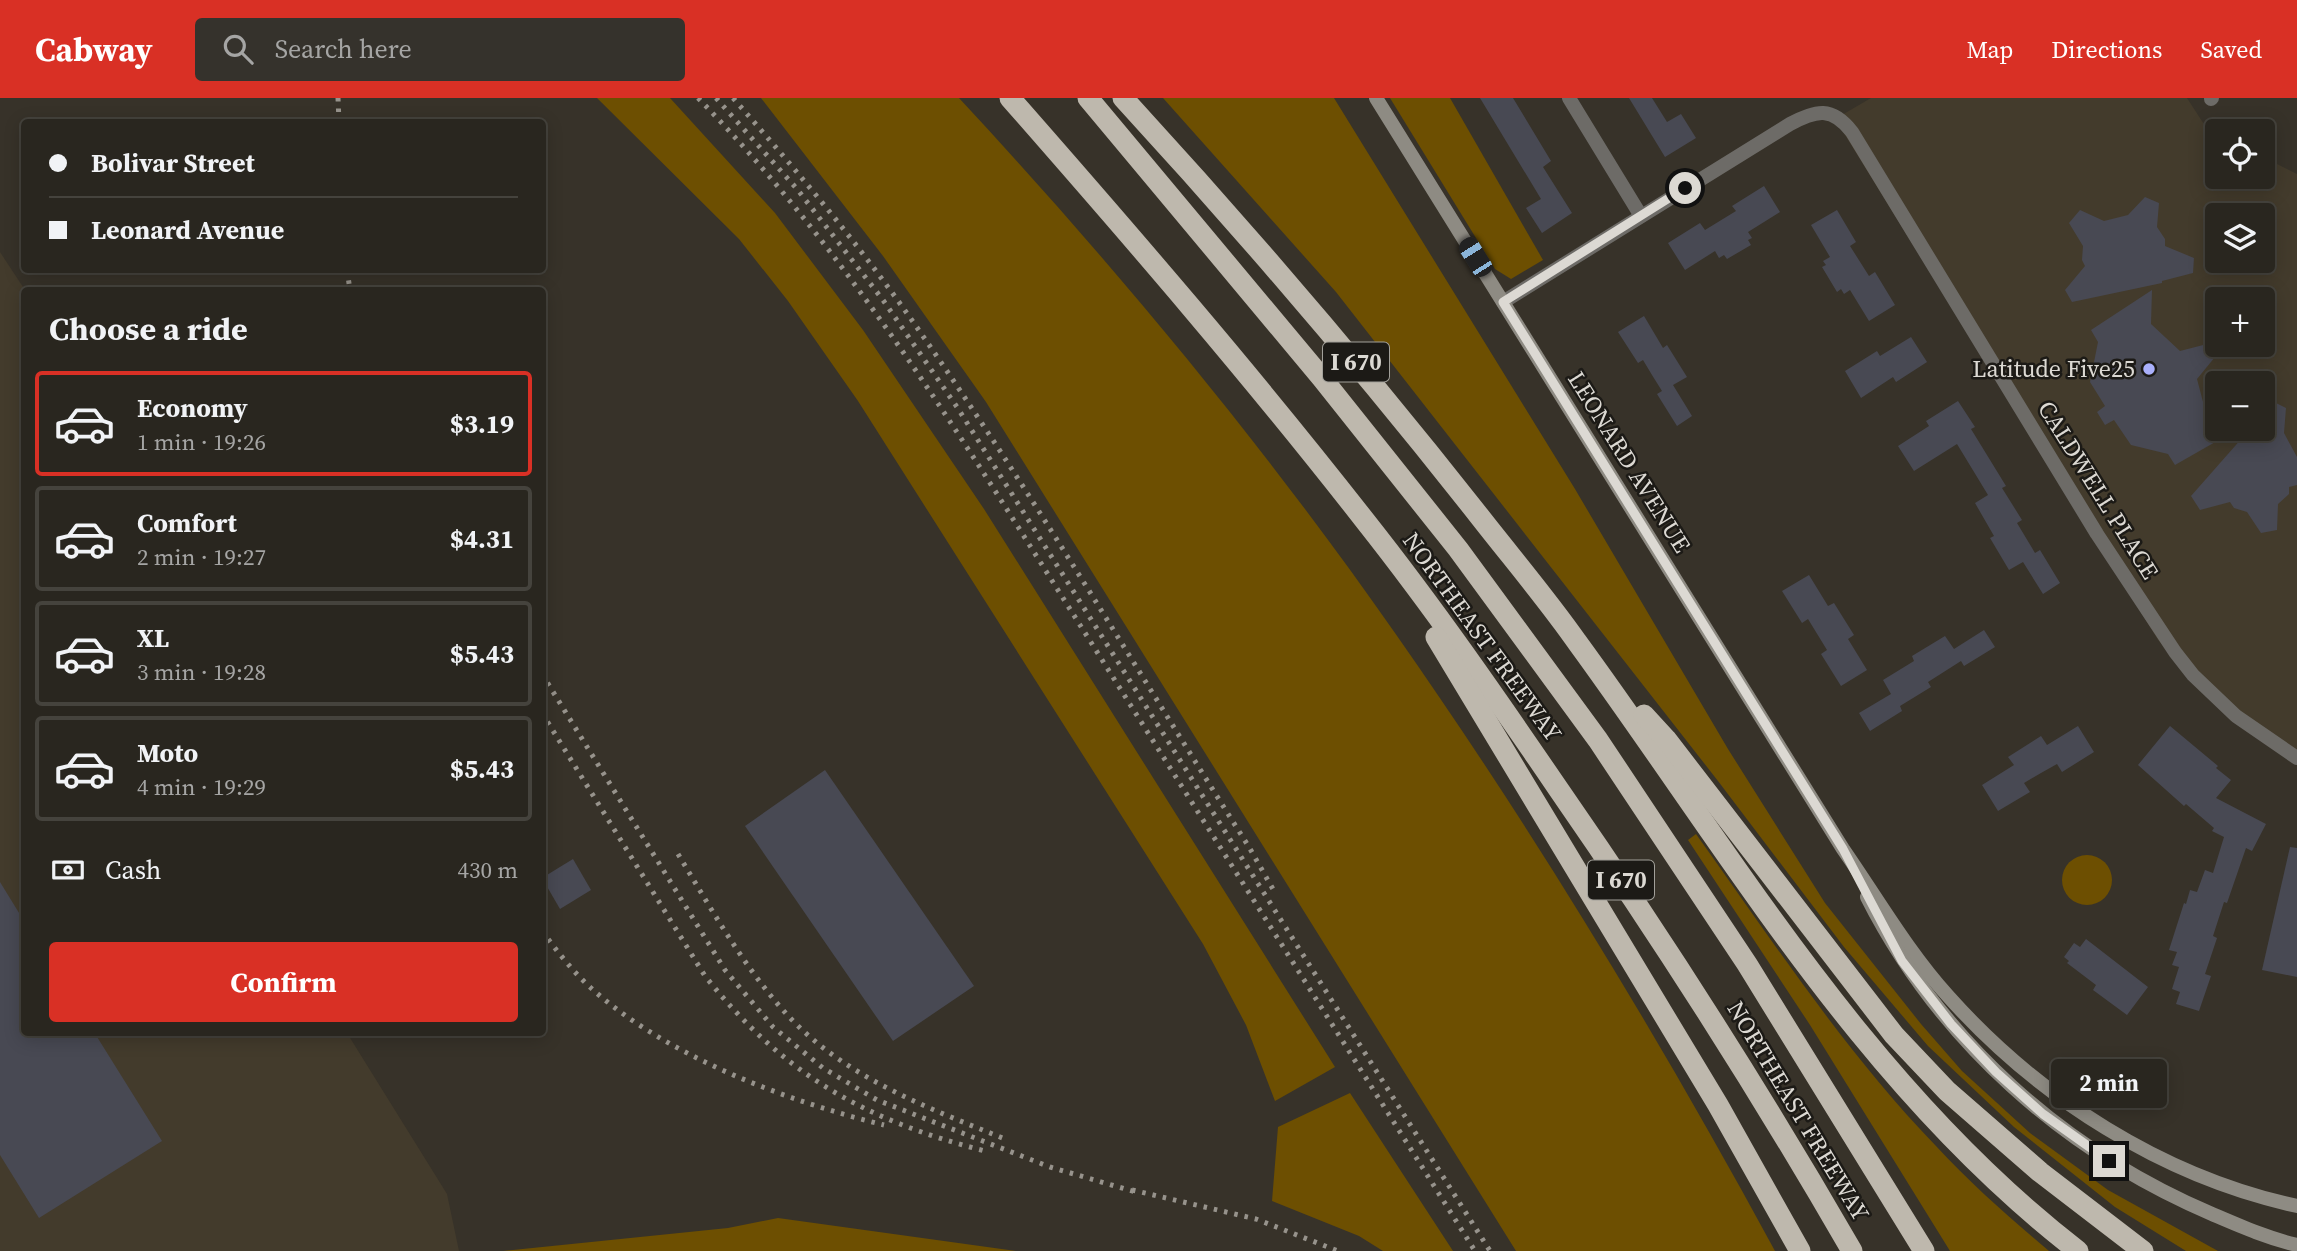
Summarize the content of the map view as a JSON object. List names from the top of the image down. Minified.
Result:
{"streets":{"highway":["I 670","NORTHEAST FREEWAY"],"street":["LEONARD AVENUE","CALDWELL PLACE"]},"places":["Latitude Five25"],"page":{"header":"Cabway","search":"Search here","nav":["Map","Directions","Saved"],"map_buttons":["+","−"],"banner":["Bolivar Street","Leonard Avenue"],"heading":"Choose a ride","list":[{"name":"Economy","note":"1 min · 19:26","value":"$3.19"},{"name":"Comfort","note":"2 min · 19:27","value":"$4.31"},{"name":"XL","note":"3 min · 19:28","value":"$5.43"},{"name":"Moto","note":"4 min · 19:29","value":"$5.43"}],"pay":["Cash","430 m"],"buttons":"Confirm","bubble":"2 min"}}
